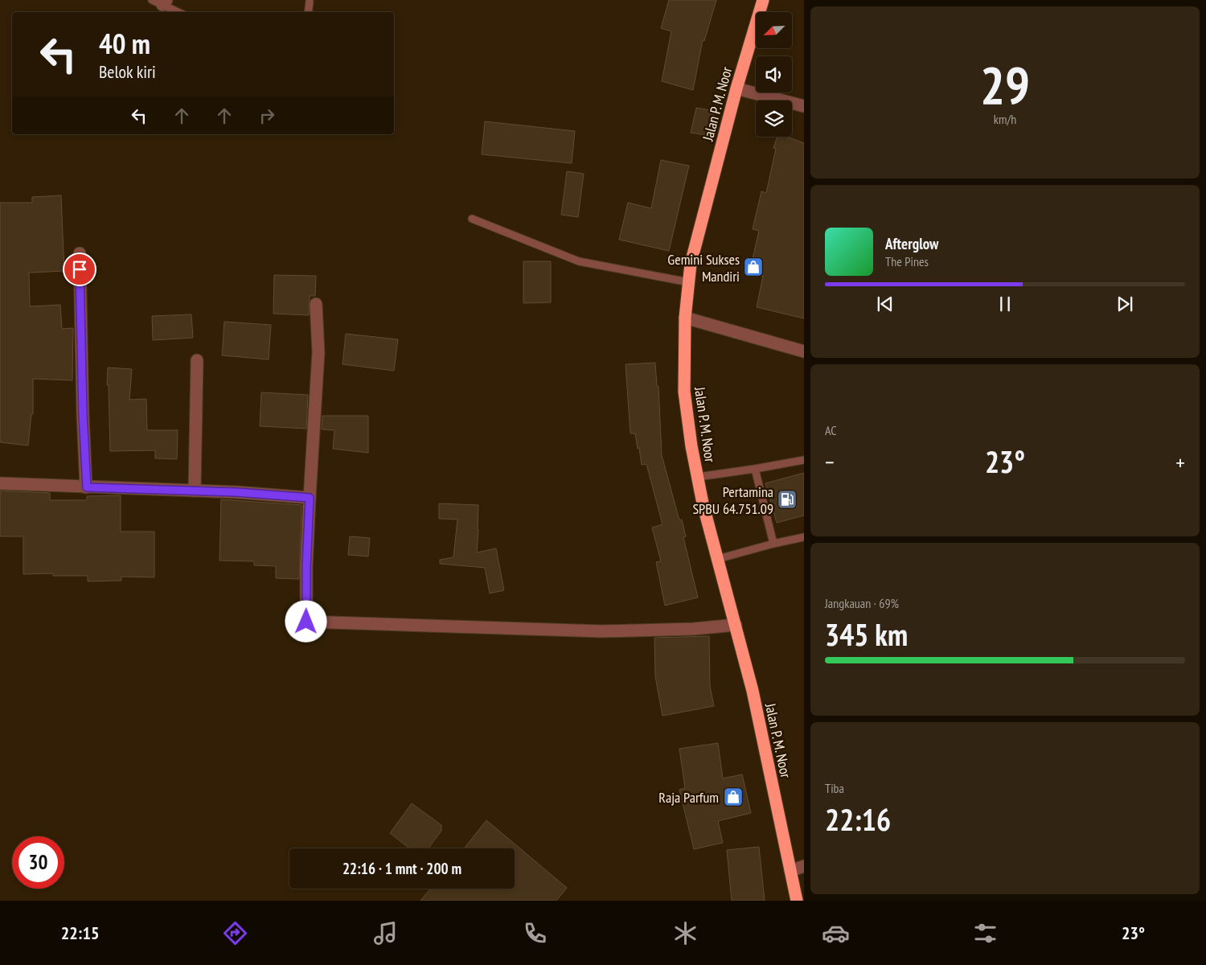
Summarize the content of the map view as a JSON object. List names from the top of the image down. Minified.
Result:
{"streets":{"highway":["Jalan P. M. Noor"]},"places":{"shop":["Gemini Sukses Mandiri","Raja Parfum"],"fuel station":["Pertamina SPBU 64.751.09"]},"north":"bottom left","page":{"tile":[["29","km/h"],"AC",["Jangkauan · 69%","345 km"],["Tiba","22:16"]],"turn":["40 m","Belok kiri"],"song":["Afterglow","The Pines"],"heat":["−","23°","+"],"limit":"30","trip":"22:16 · 1 mnt · 200 m","tabs":["22:15","23°"]}}
